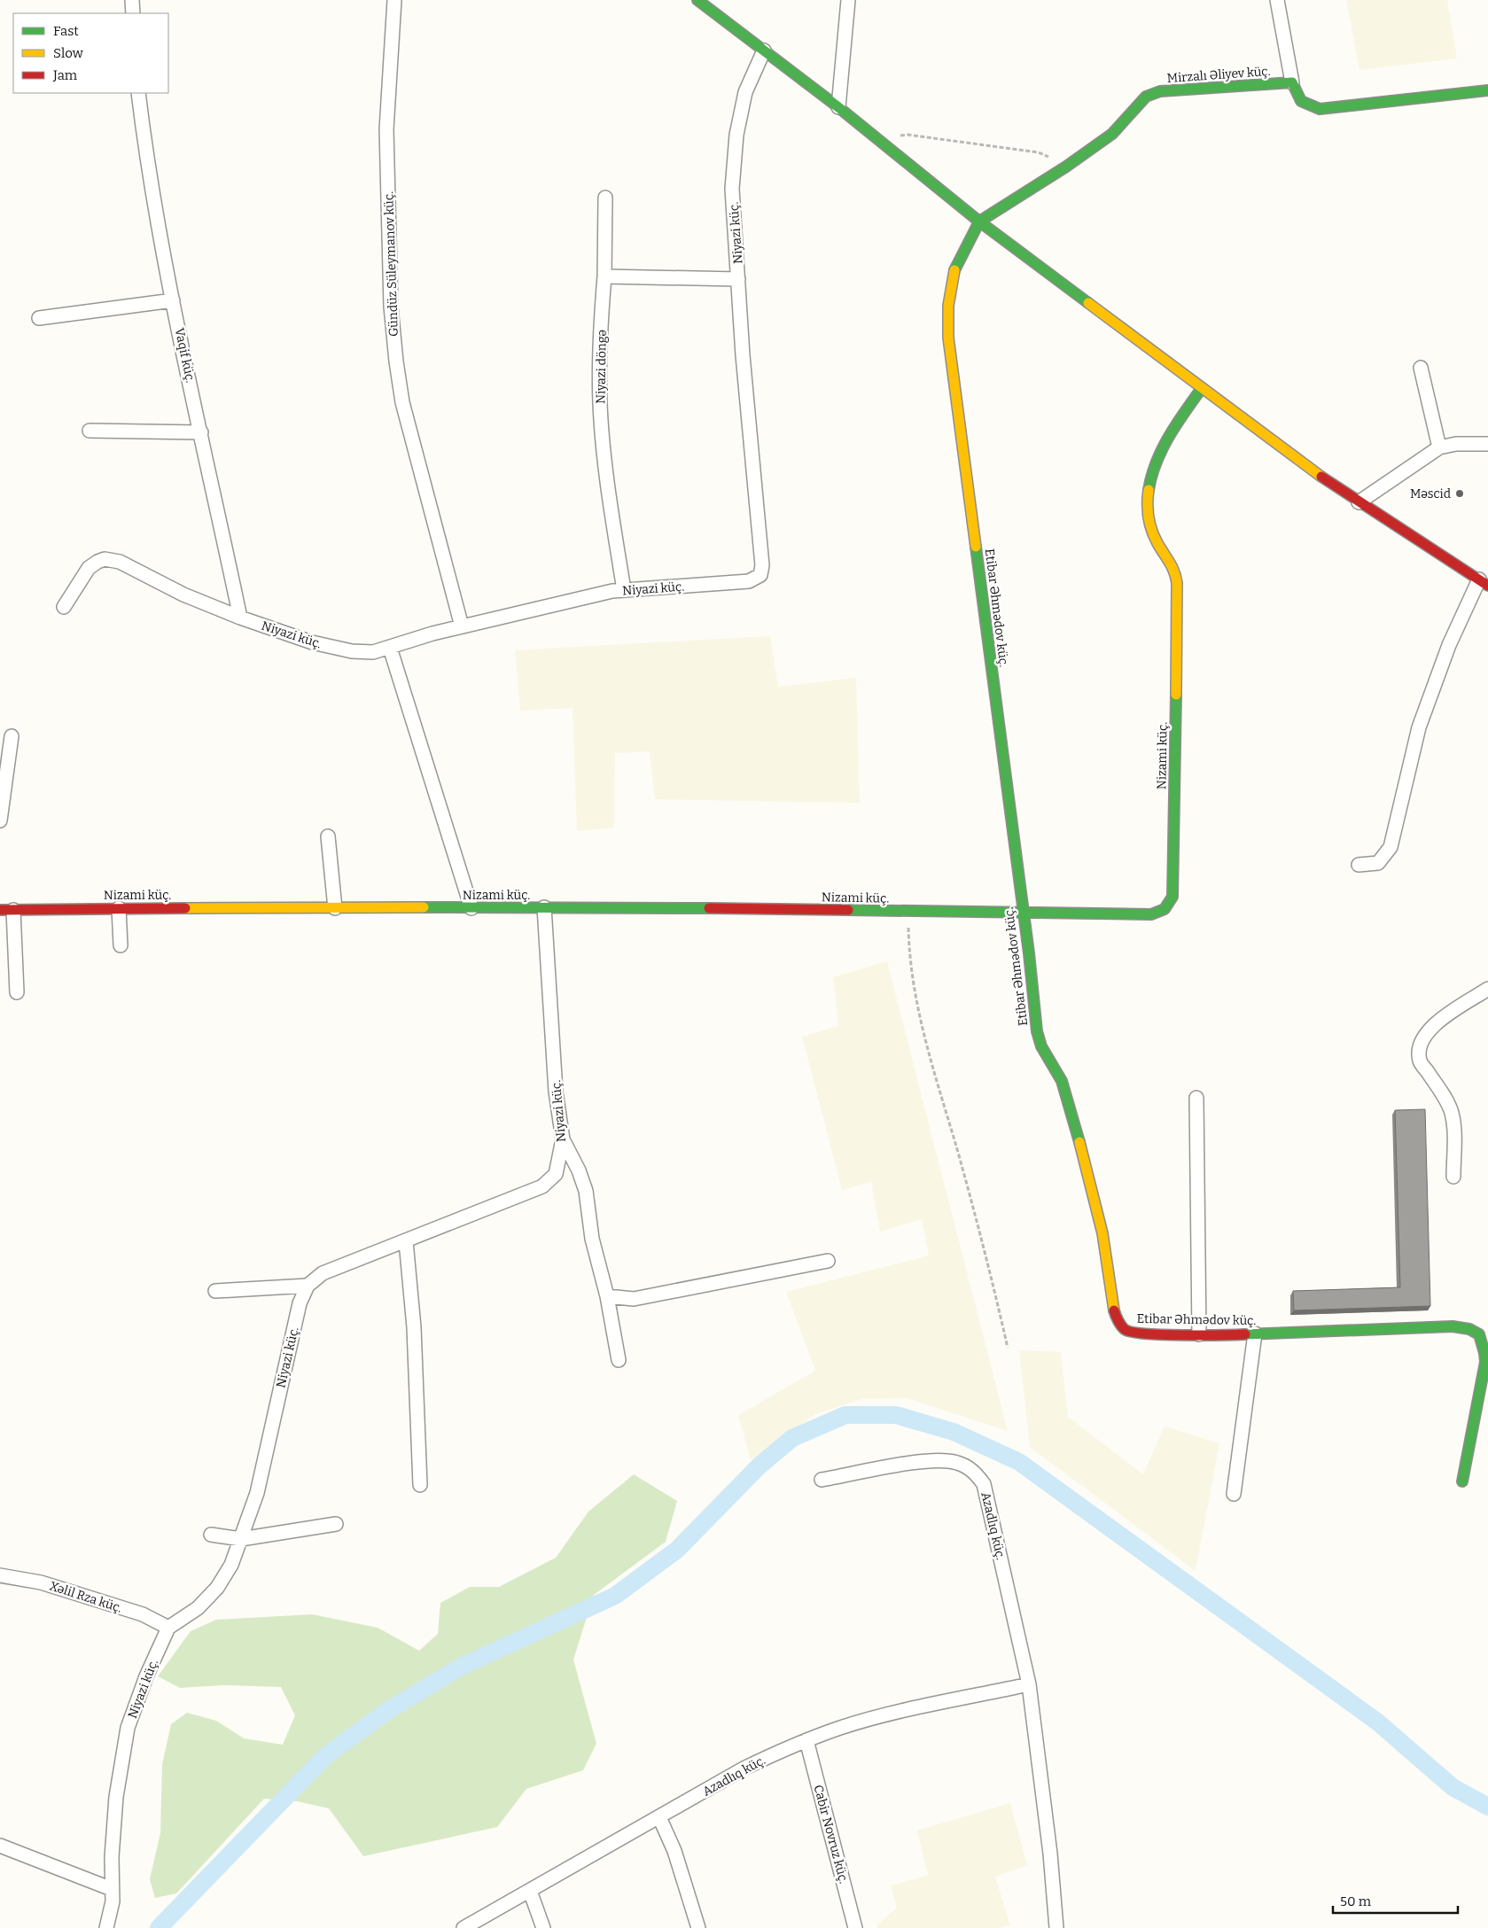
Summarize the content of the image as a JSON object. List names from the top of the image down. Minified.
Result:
{"streets":{"street":["Mirzalı Əliyev küç.","Niyazi küç.","Gündüz Süleymanov küç.","Vaqif küç.","Niyazi döngə","Etibar Əhmədov küç.","Nizami küç.","Azadlıq küç.","Xəlil Rza küç.","Cabir Novruz küç."]},"crossings":[["Mirzalı Əliyev küç.","Etibar Əhmədov küç."],["Niyazi küç.","Gündüz Süleymanov küç."],["Niyazi küç.","Vaqif küç."],["Niyazi küç.","Niyazi döngə"],["Niyazi küç.","Nizami küç."],["Niyazi küç.","Xəlil Rza küç."],["Etibar Əhmədov küç.","Nizami küç."],["Azadlıq küç.","Cabir Novruz küç."]],"places":["Məscid"],"legend":["Fast","Slow","Jam"],"scale_bar":"50 m"}
